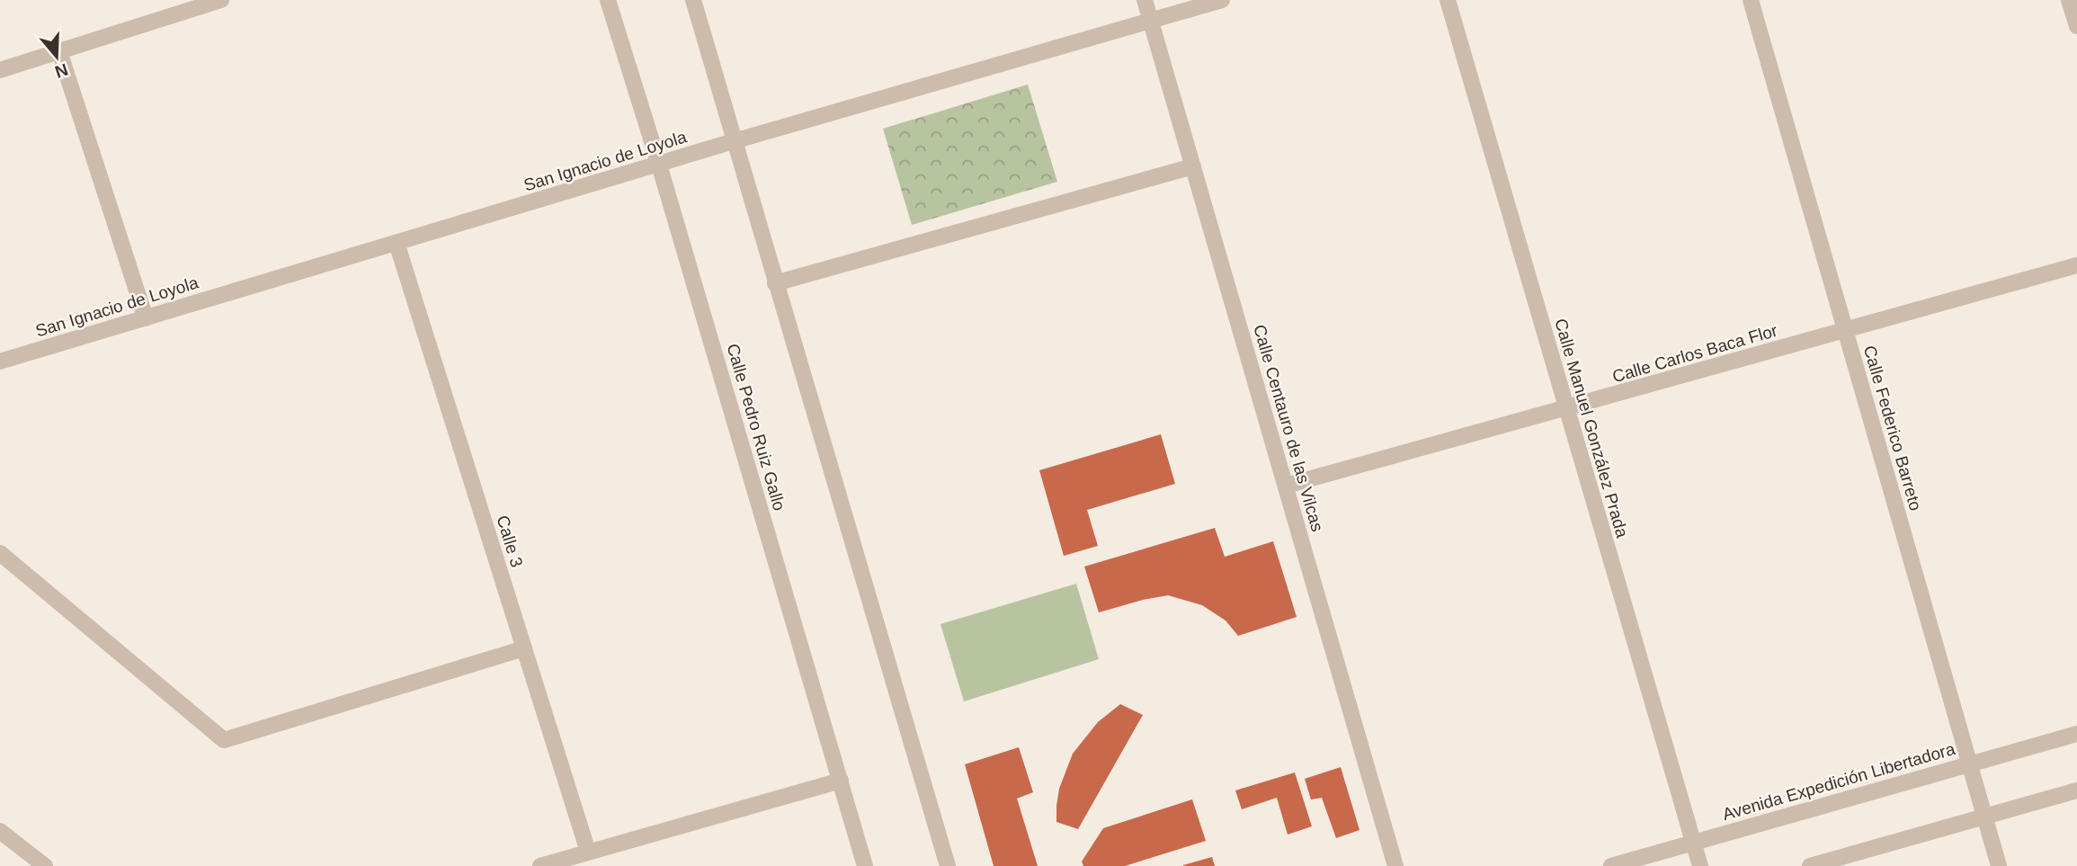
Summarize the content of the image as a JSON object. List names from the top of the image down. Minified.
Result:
{"streets":{"street":["San Ignacio de Loyola","Calle Carlos Baca Flor","Calle Pedro Ruiz Gallo","Calle Centauro de las Vilcas","Calle Manuel González Prada","Calle Federico Barreto","Calle 3","Avenida Expedición Libertadora"]},"crossings":[["San Ignacio de Loyola","Calle Pedro Ruiz Gallo"],["San Ignacio de Loyola","Calle Centauro de las Vilcas"],["San Ignacio de Loyola","Calle 3"],["Calle Carlos Baca Flor","Calle Centauro de las Vilcas"],["Calle Carlos Baca Flor","Calle Manuel González Prada"],["Calle Carlos Baca Flor","Calle Federico Barreto"],["Calle Manuel González Prada","Avenida Expedición Libertadora"],["Calle Federico Barreto","Avenida Expedición Libertadora"]],"north":"bottom"}
